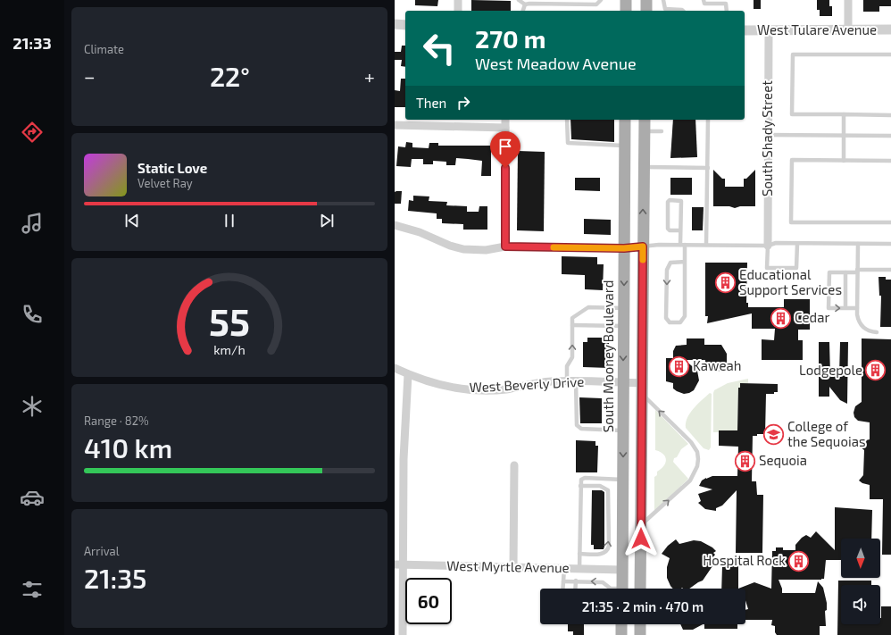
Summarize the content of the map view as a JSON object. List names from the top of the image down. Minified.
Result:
{"streets":{"main road":["South Mooney Boulevard"],"street":["West Tulare Avenue","South Shady Street","West Beverly Drive","West Myrtle Avenue"]},"crossings":[["West Tulare Avenue","South Shady Street"],["South Mooney Boulevard","West Beverly Drive"],["South Mooney Boulevard","West Myrtle Avenue"]],"places":{"building":["Educational Support Services","Cedar","Kaweah","Lodgepole","Sequoia","Hospital Rock"],"school or university":["College of the Sequoias"]},"north":"bottom","page":{"tabs":"21:33","tile":["Climate",["Range · 82%","410 km"],["Arrival","21:35"]],"turn":["270 m","West Meadow Avenue"],"heat":["−","22°","+"],"then":"Then","song":["Static Love","Velvet Ray"],"limit":"60","trip":"21:35 · 2 min · 470 m","gauge":["55","km/h"]}}
